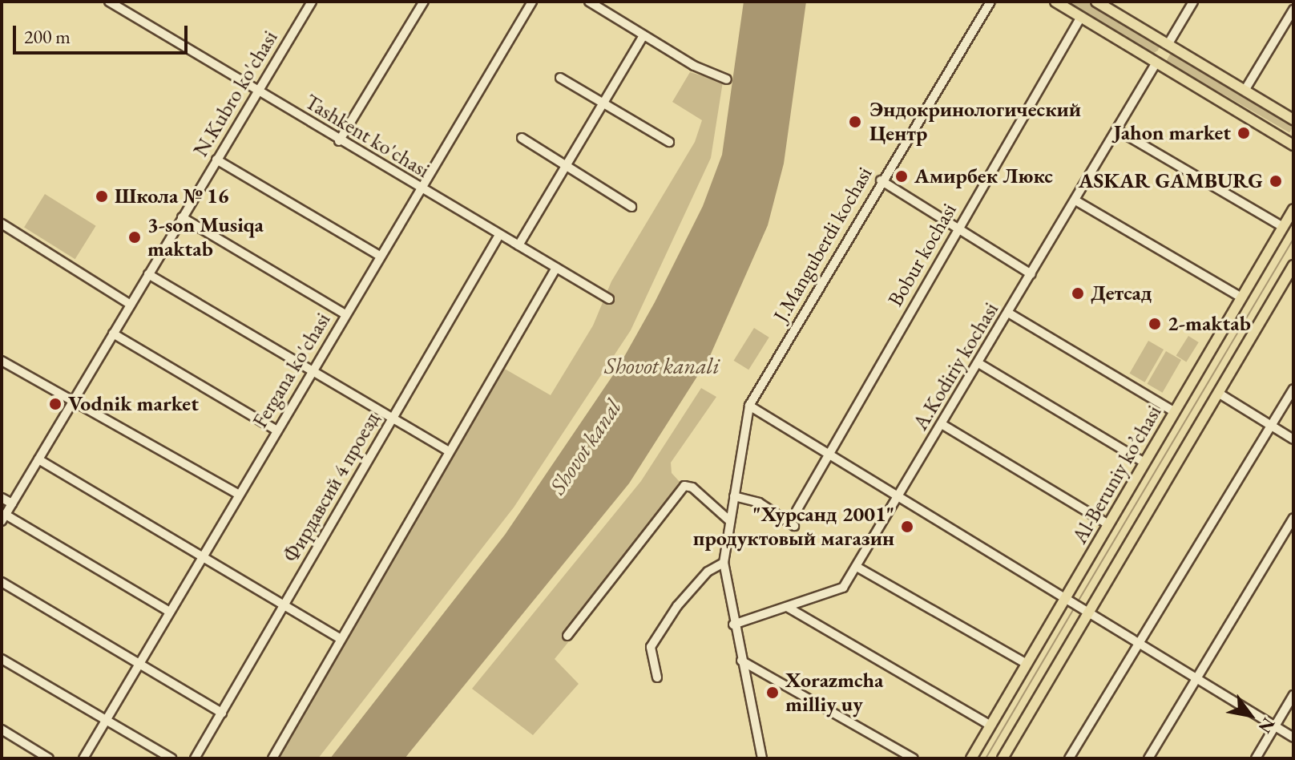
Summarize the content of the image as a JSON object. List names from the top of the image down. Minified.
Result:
{"streets":{"main road":["Al-Beruniy ko’chasi"],"street":["N.Kubro ko'chasi","Tashkent ko'chasi","J.Manguberdi kochasi","Bobur kochasi","A.Kodiriy kochasi","Fergana ko'chasi","Фирдавсий 4 проезд"]},"crossings":[["N.Kubro ko'chasi","Tashkent ko'chasi"],["Tashkent ko'chasi","Fergana ko'chasi"],["Tashkent ko'chasi","Фирдавсий 4 проезд"],["J.Manguberdi kochasi","A.Kodiriy kochasi"]],"water":["Shovot kanali","Shovot kanal"],"places":["Эндокринологический Центр","Jahon market","Амирбек Люкс","ASKAR GAMBURG","Школа № 16","3-son Musiqa maktab","Детсад","2-maktab","Vodnik market","\"Хурсанд 2001\" продуктовый магазин","Xorazmcha milliy uy"],"scale_bar":"200 m","north":"bottom right"}
